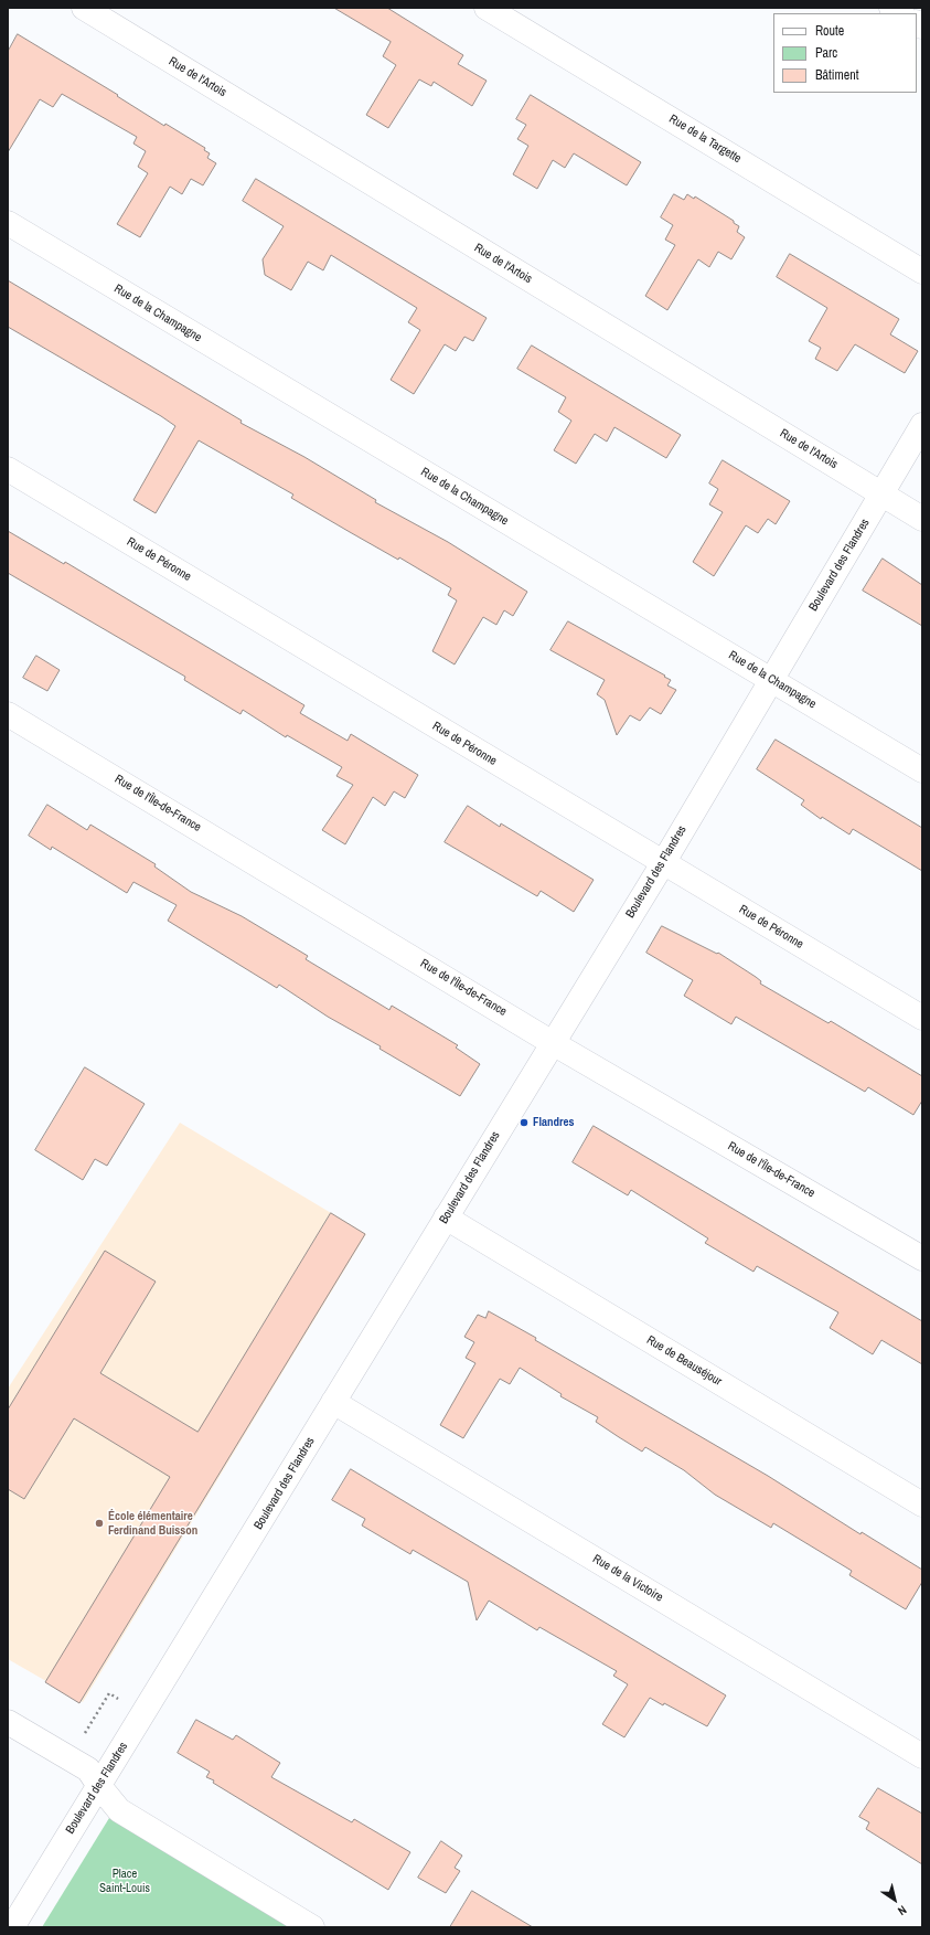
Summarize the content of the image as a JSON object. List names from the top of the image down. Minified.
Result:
{"streets":{"street":["Rue de l'Artois","Rue de la Targette","Rue de la Champagne","Rue de Péronne","Boulevard des Flandres","Rue de l'Île-de-France","Rue de Beauséjour","Rue de la Victoire"]},"crossings":[["Rue de l'Artois","Boulevard des Flandres"],["Rue de la Champagne","Boulevard des Flandres"],["Rue de Péronne","Boulevard des Flandres"],["Boulevard des Flandres","Rue de l'Île-de-France"],["Boulevard des Flandres","Rue de Beauséjour"],["Boulevard des Flandres","Rue de la Victoire"]],"parks":["Place Saint-Louis"],"places":["Flandres","École élémentaire Ferdinand Buisson"],"legend":["Route","Parc","Bâtiment"],"north":"bottom right"}
